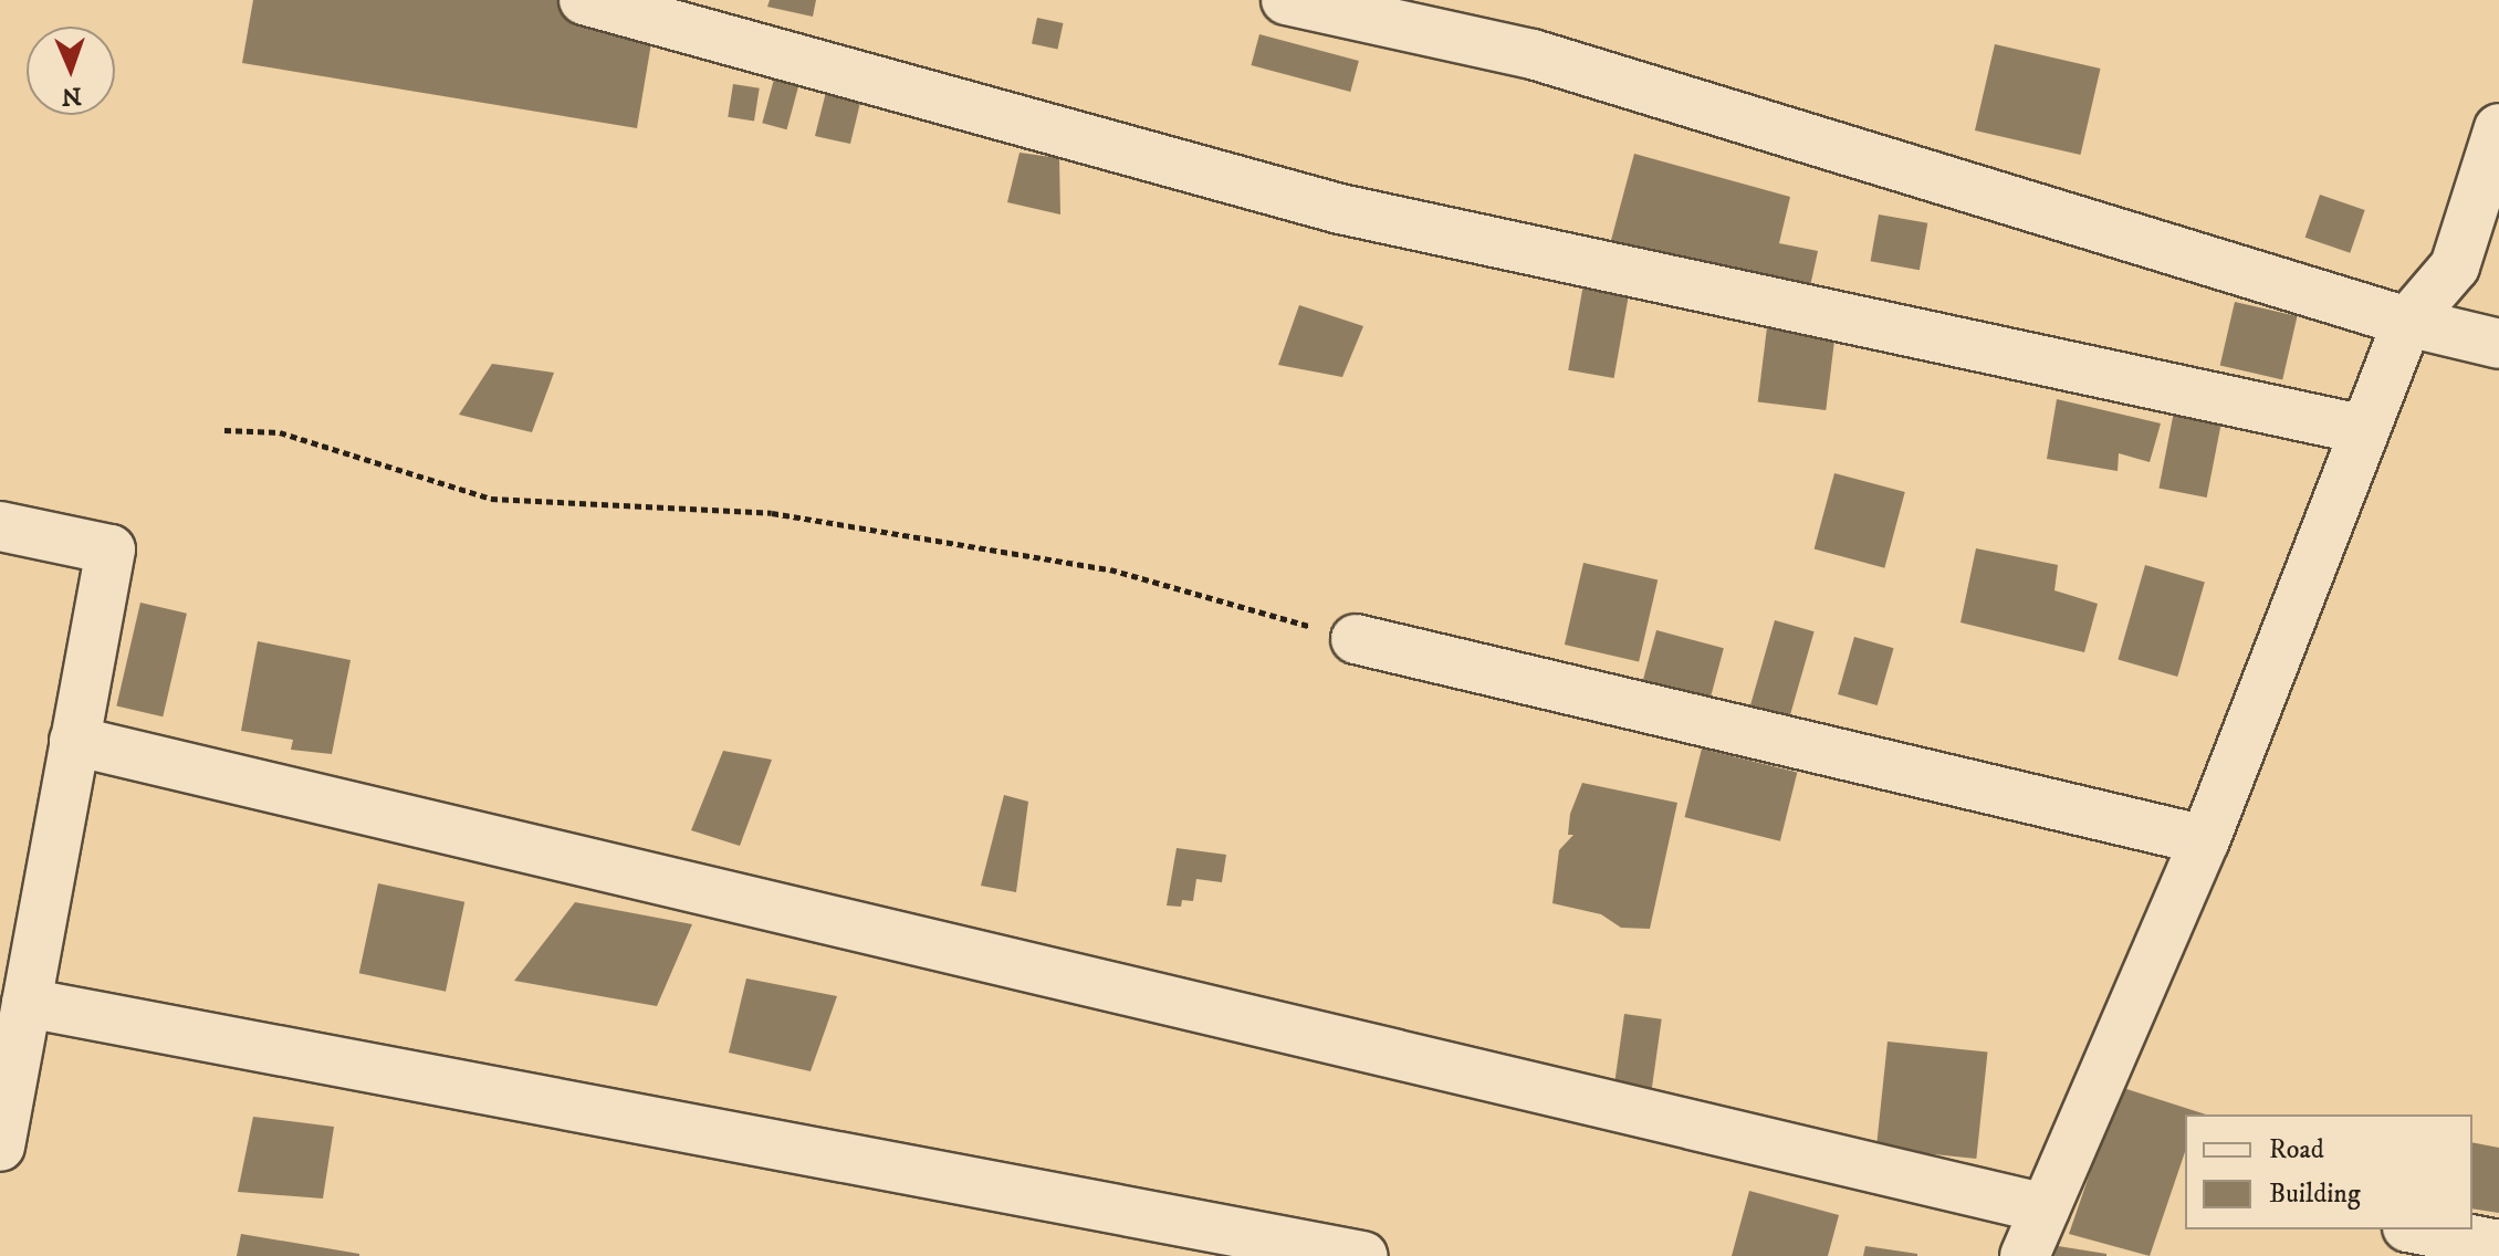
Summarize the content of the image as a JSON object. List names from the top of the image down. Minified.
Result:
{"legend":["Road","Building"],"north":"bottom"}
